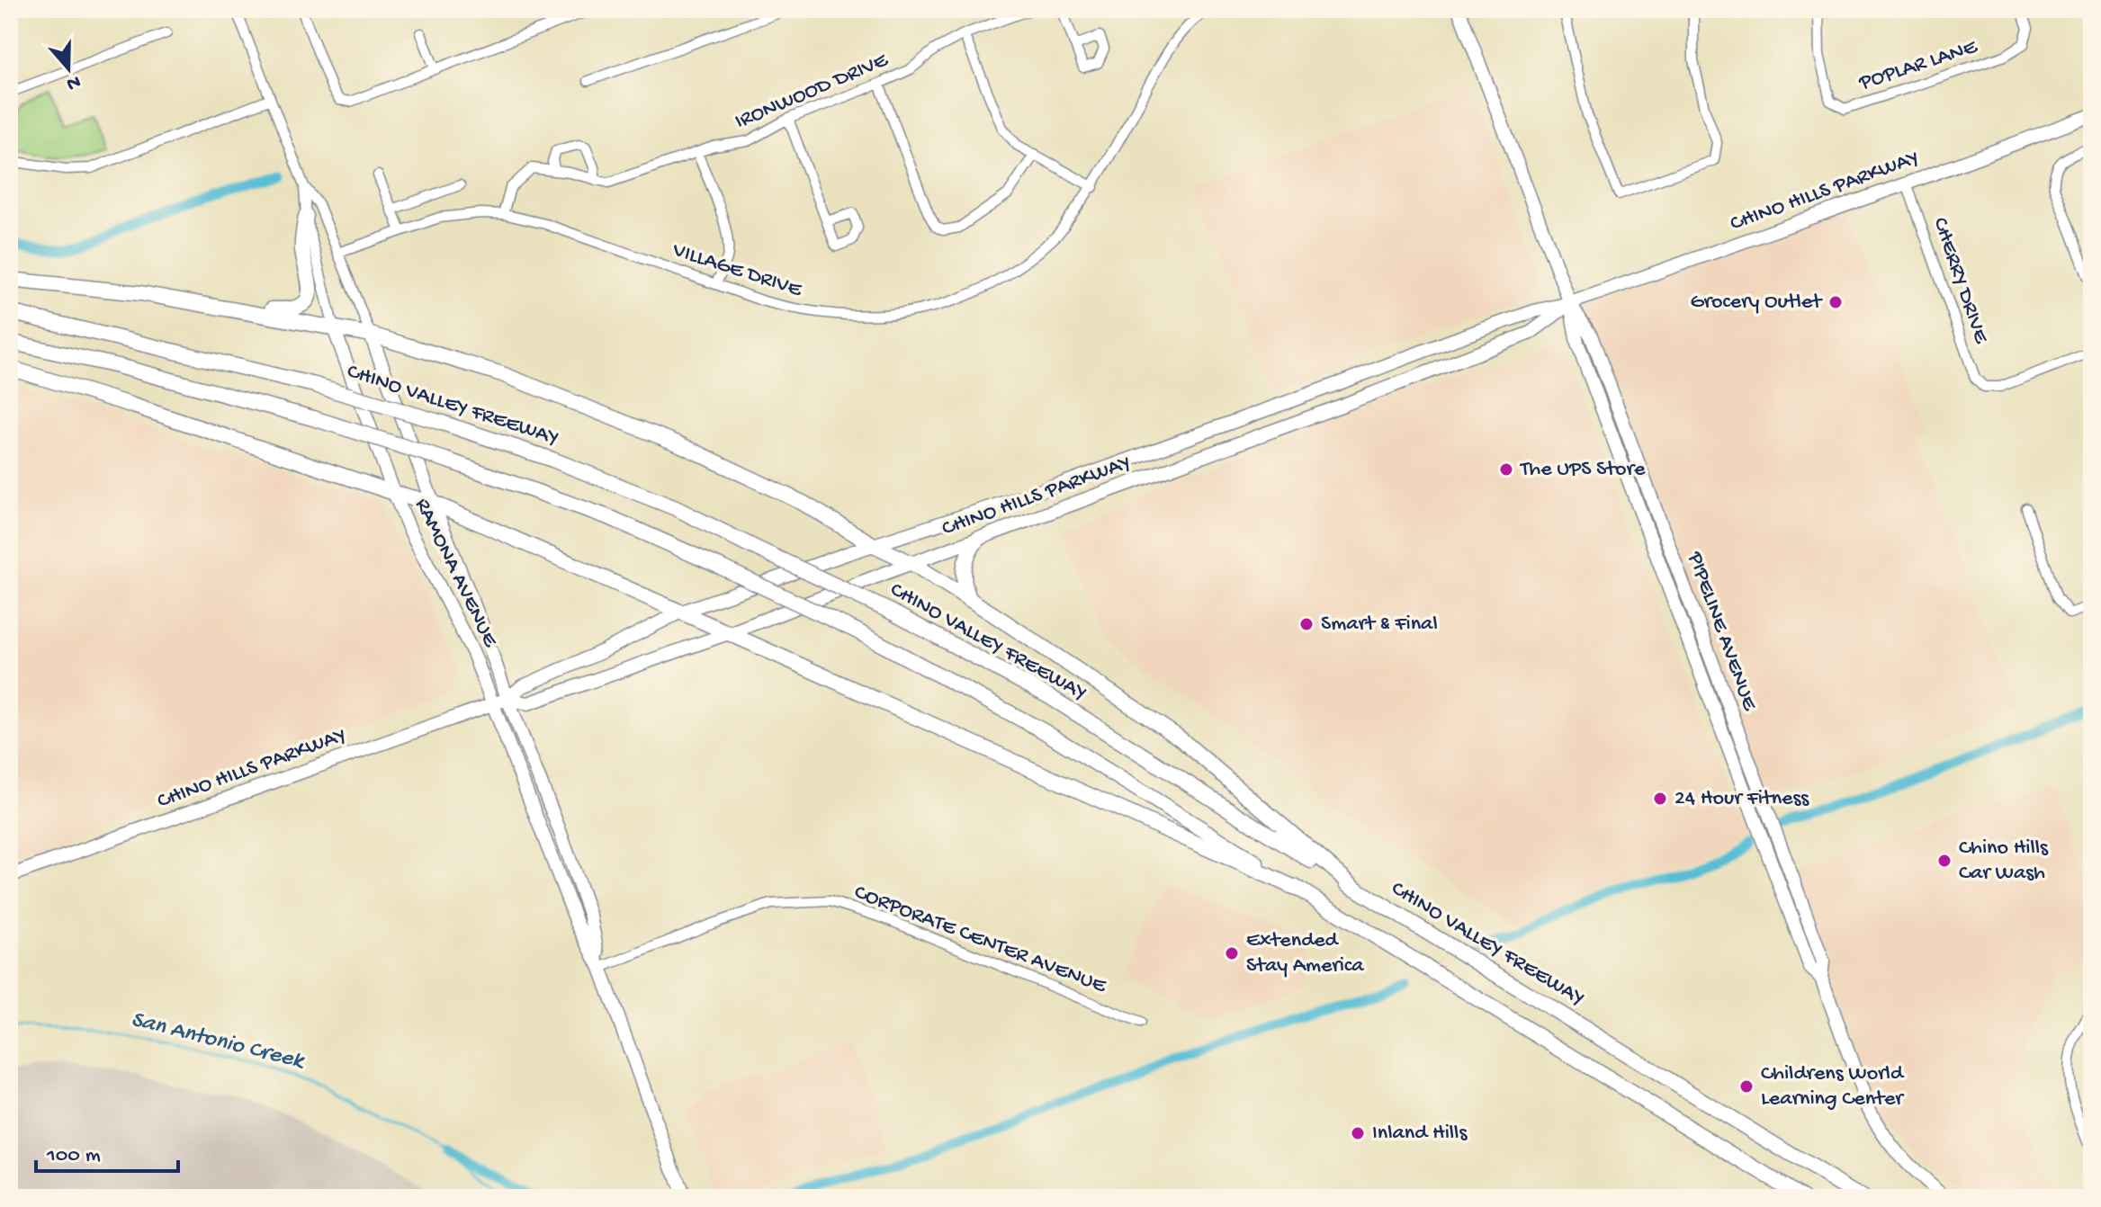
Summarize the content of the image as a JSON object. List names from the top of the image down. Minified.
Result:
{"streets":{"highway":["CHINO VALLEY FREEWAY"],"main road":["CHINO HILLS PARKWAY","RAMONA AVENUE","PIPELINE AVENUE"],"street":["POPLAR LANE","IRONWOOD DRIVE","VILLAGE DRIVE","CHERRY DRIVE","CORPORATE CENTER AVENUE"]},"crossings":[["IRONWOOD DRIVE","VILLAGE DRIVE"],["CHINO HILLS PARKWAY","CHERRY DRIVE"],["CHINO HILLS PARKWAY","RAMONA AVENUE"],["CHINO HILLS PARKWAY","PIPELINE AVENUE"],["VILLAGE DRIVE","RAMONA AVENUE"],["RAMONA AVENUE","CORPORATE CENTER AVENUE"]],"water":["San Antonio Creek"],"places":["Grocery Outlet","The UPS Store","Smart & Final","24 Hour Fitness","Chino Hills Car Wash","Extended Stay America","Childrens World Learning Center","Inland Hills"],"scale_bar":"100 m","north":"bottom"}
